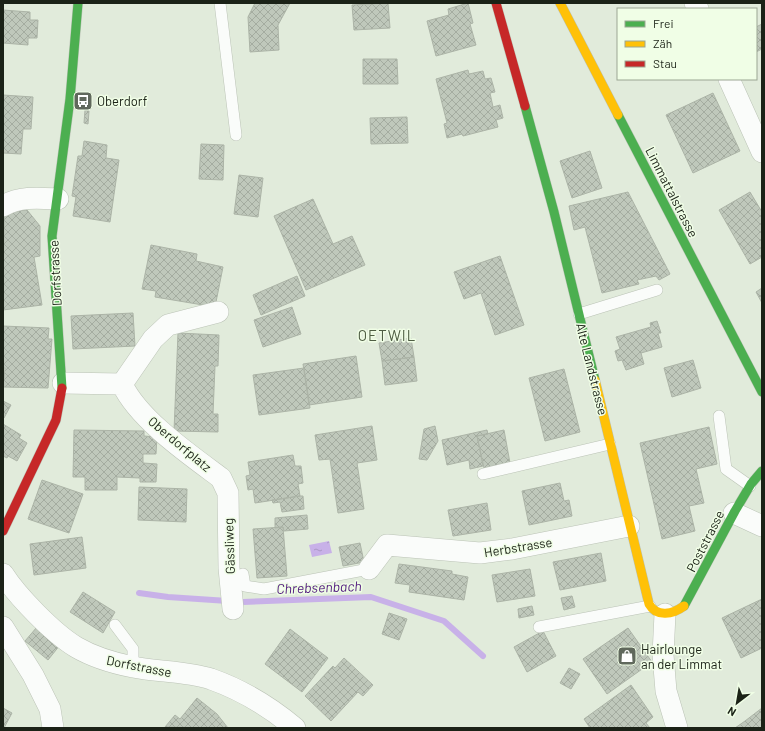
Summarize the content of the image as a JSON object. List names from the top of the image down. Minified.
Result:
{"streets":{"street":["Limmattalstrasse","Dorfstrasse","Alte Landstrasse","Oberdorfplatz","Poststrasse","Gässliweg","Herbstrasse"]},"crossings":[["Alte Landstrasse","Poststrasse"],["Alte Landstrasse","Herbstrasse"],["Oberdorfplatz","Gässliweg"]],"districts":["OETWIL"],"water":["Chrebsenbach"],"places":{"bus stop":["Oberdorf"],"shop":["Hairlounge an der Limmat"]},"legend":["Frei","Zäh","Stau"],"north":"bottom left"}
